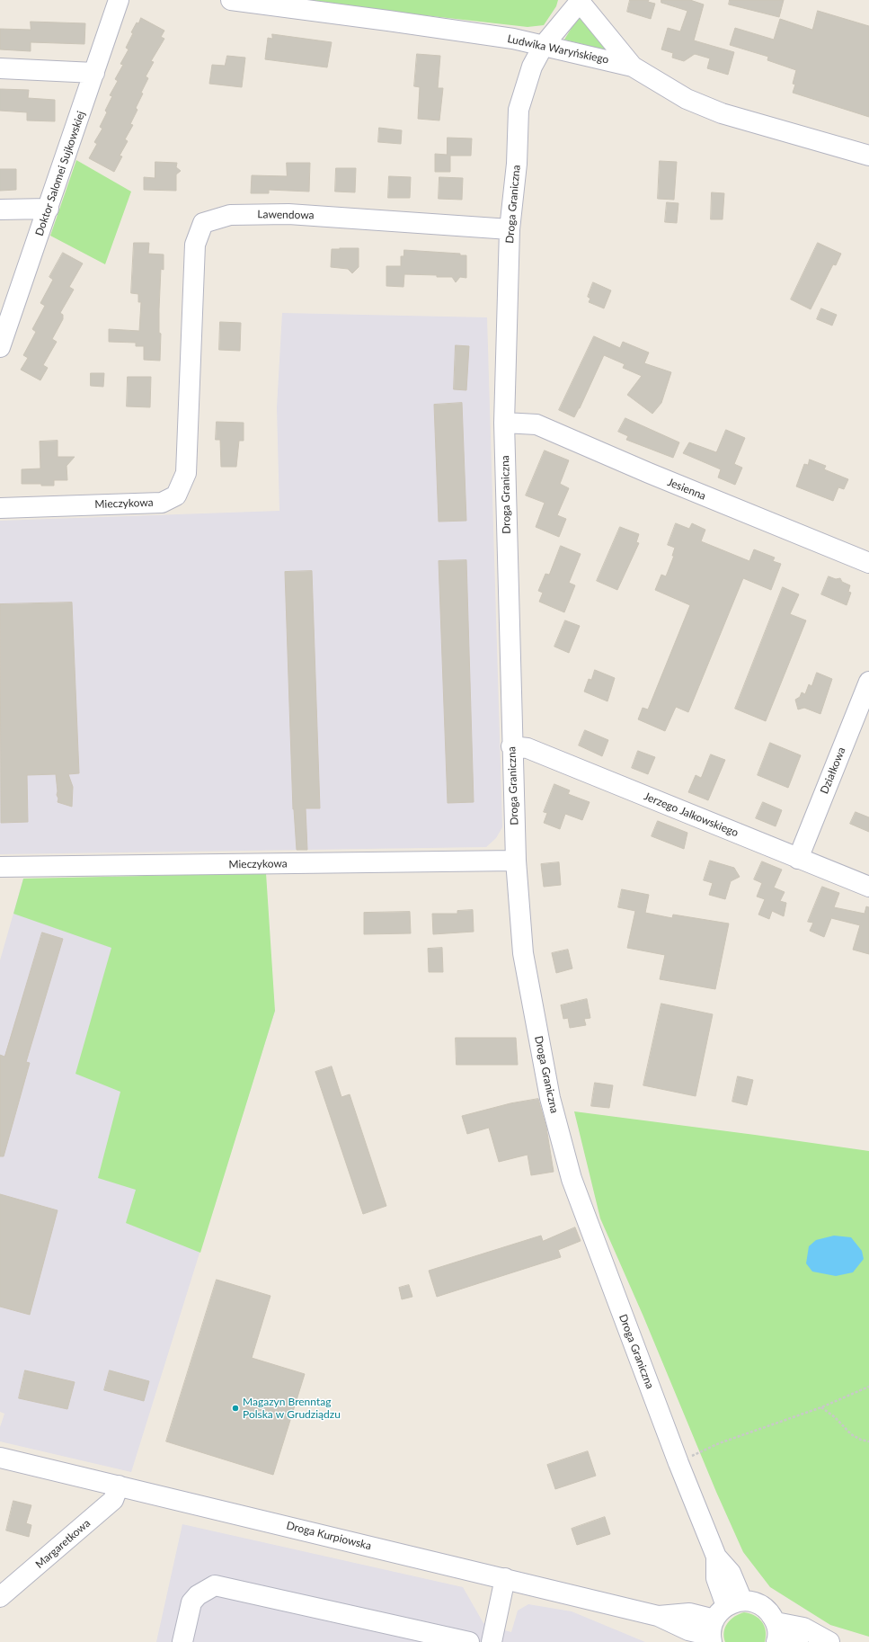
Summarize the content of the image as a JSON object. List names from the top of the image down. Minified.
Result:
{"streets":{"street":["Ludwika Waryńskiego","Doktor Salomei Sujkowskiej","Droga Graniczna","Lawendowa","Jesienna","Mieczykowa","Działkowa","Jerzego Jalkowskiego","Droga Kurpiowska","Margaretkowa"]},"crossings":[["Ludwika Waryńskiego","Droga Graniczna"],["Droga Graniczna","Lawendowa"],["Droga Graniczna","Jesienna"],["Droga Graniczna","Mieczykowa"],["Droga Graniczna","Jerzego Jalkowskiego"],["Droga Graniczna","Droga Kurpiowska"],["Lawendowa","Mieczykowa"],["Działkowa","Jerzego Jalkowskiego"],["Droga Kurpiowska","Margaretkowa"]],"places":["Magazyn Brenntag Polska w Grudziądzu"]}
